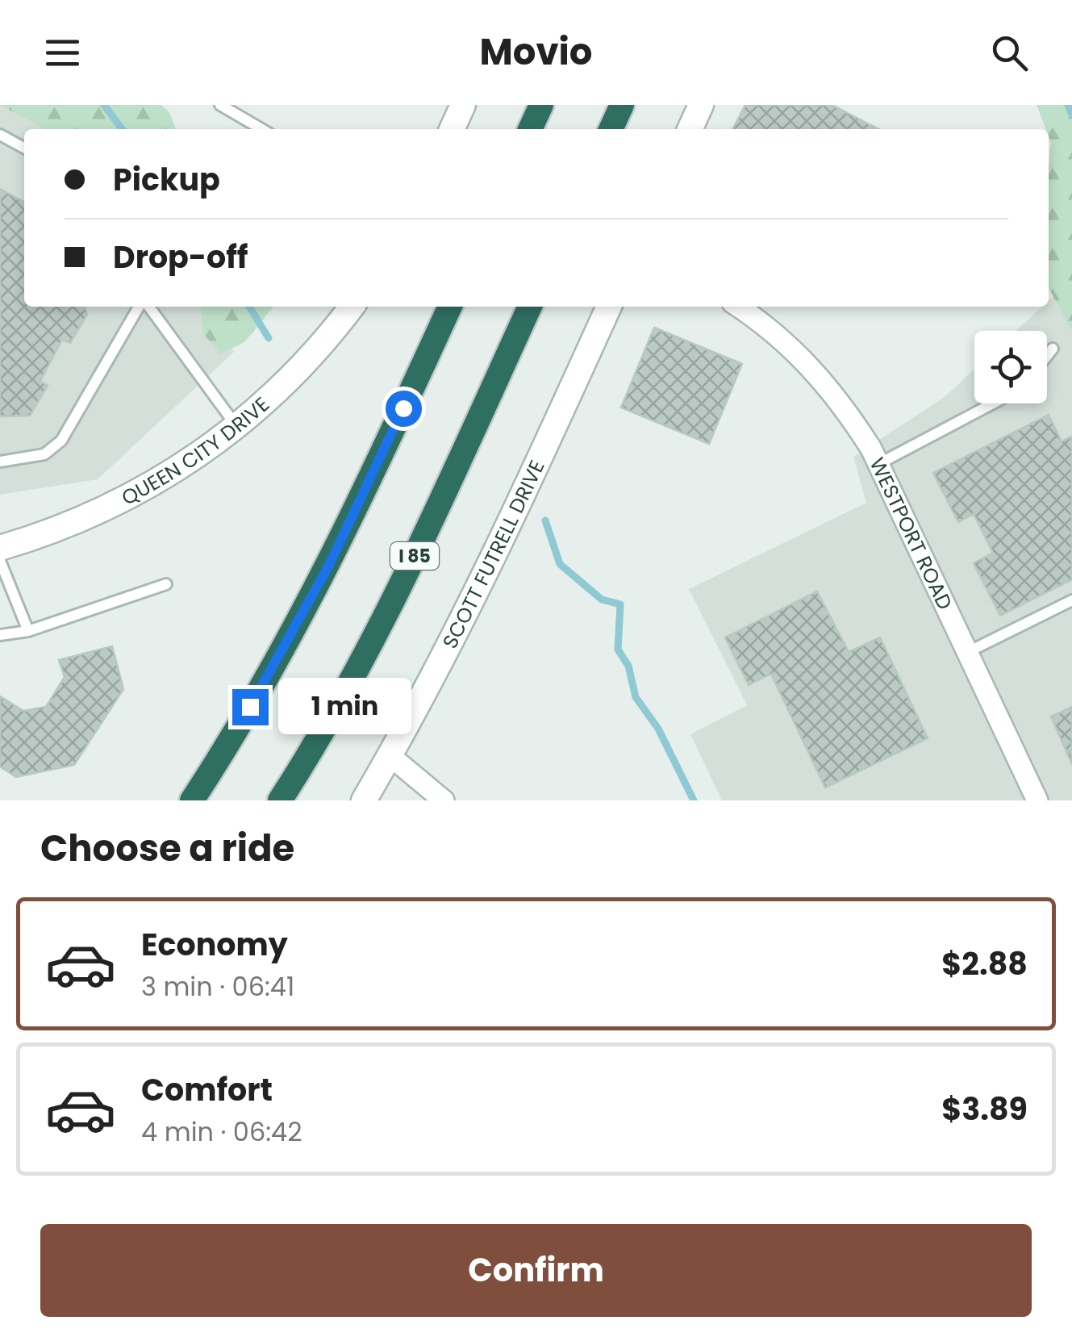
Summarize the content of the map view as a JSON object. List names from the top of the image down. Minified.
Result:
{"streets":{"highway":["I 85"],"street":["QUEEN CITY DRIVE","WESTPORT ROAD","SCOTT FUTRELL DRIVE"]},"page":{"header":"Movio","banner":["Pickup","Drop-off"],"bubble":"1 min","heading":"Choose a ride","list":[{"name":"Economy","note":"3 min · 06:41","value":"$2.88"},{"name":"Comfort","note":"4 min · 06:42","value":"$3.89"}],"buttons":"Confirm"}}
